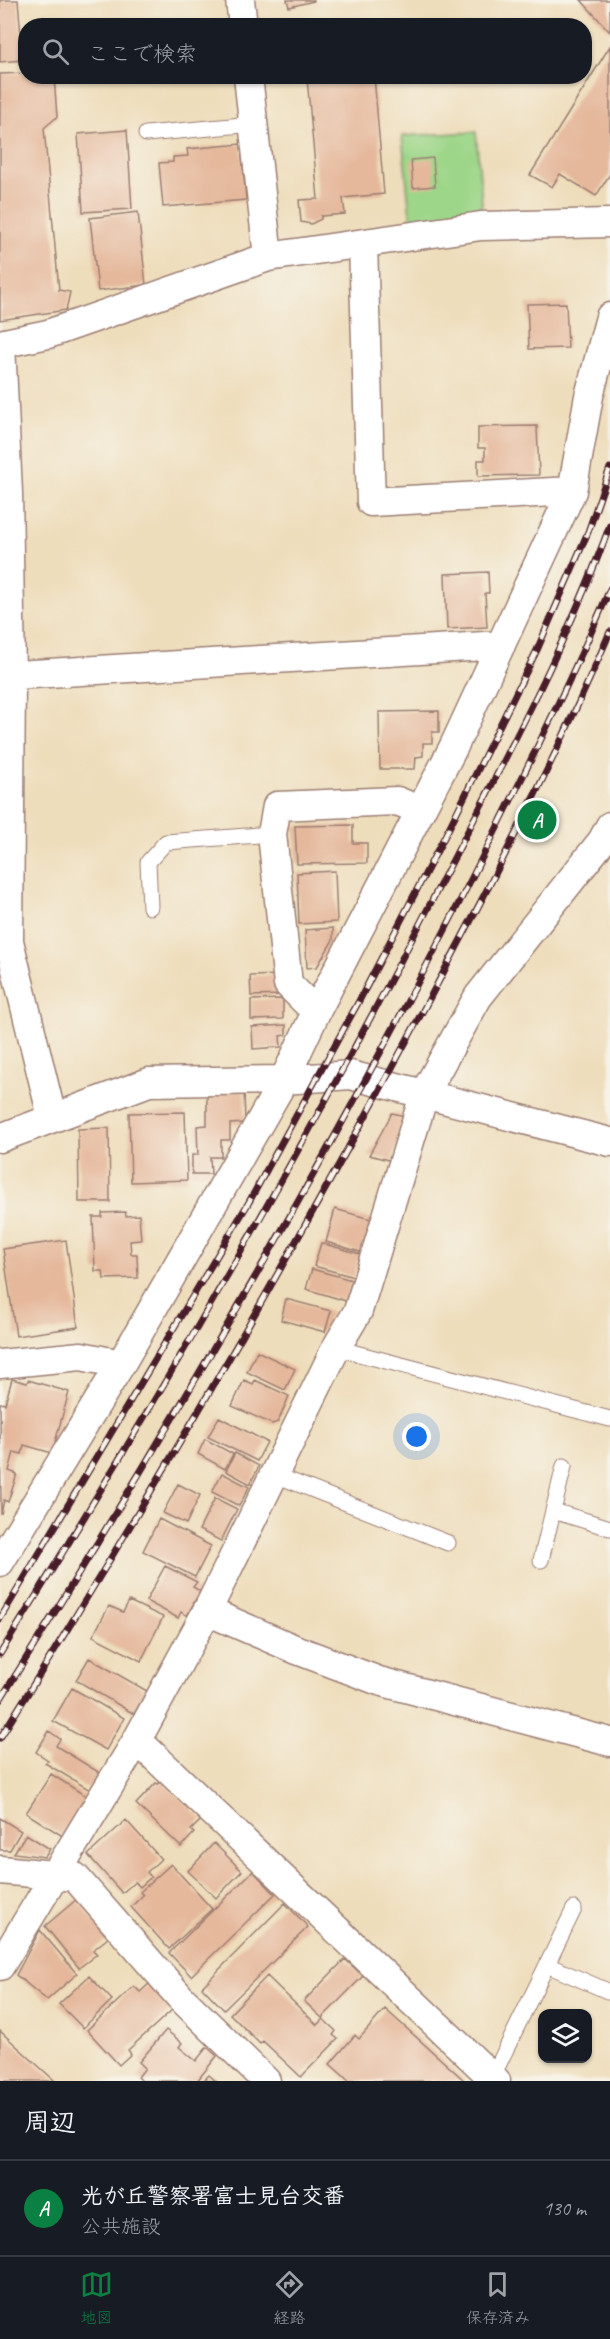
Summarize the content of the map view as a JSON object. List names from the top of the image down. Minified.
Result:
{"page":{"search":"ここで検索","pins":"A","heading":"周辺","list":[{"mark":"A","name":"光が丘警察署富士見台交番","note":"公共施設","value":"130 m"}],"nav":["地図","経路","保存済み"]}}
